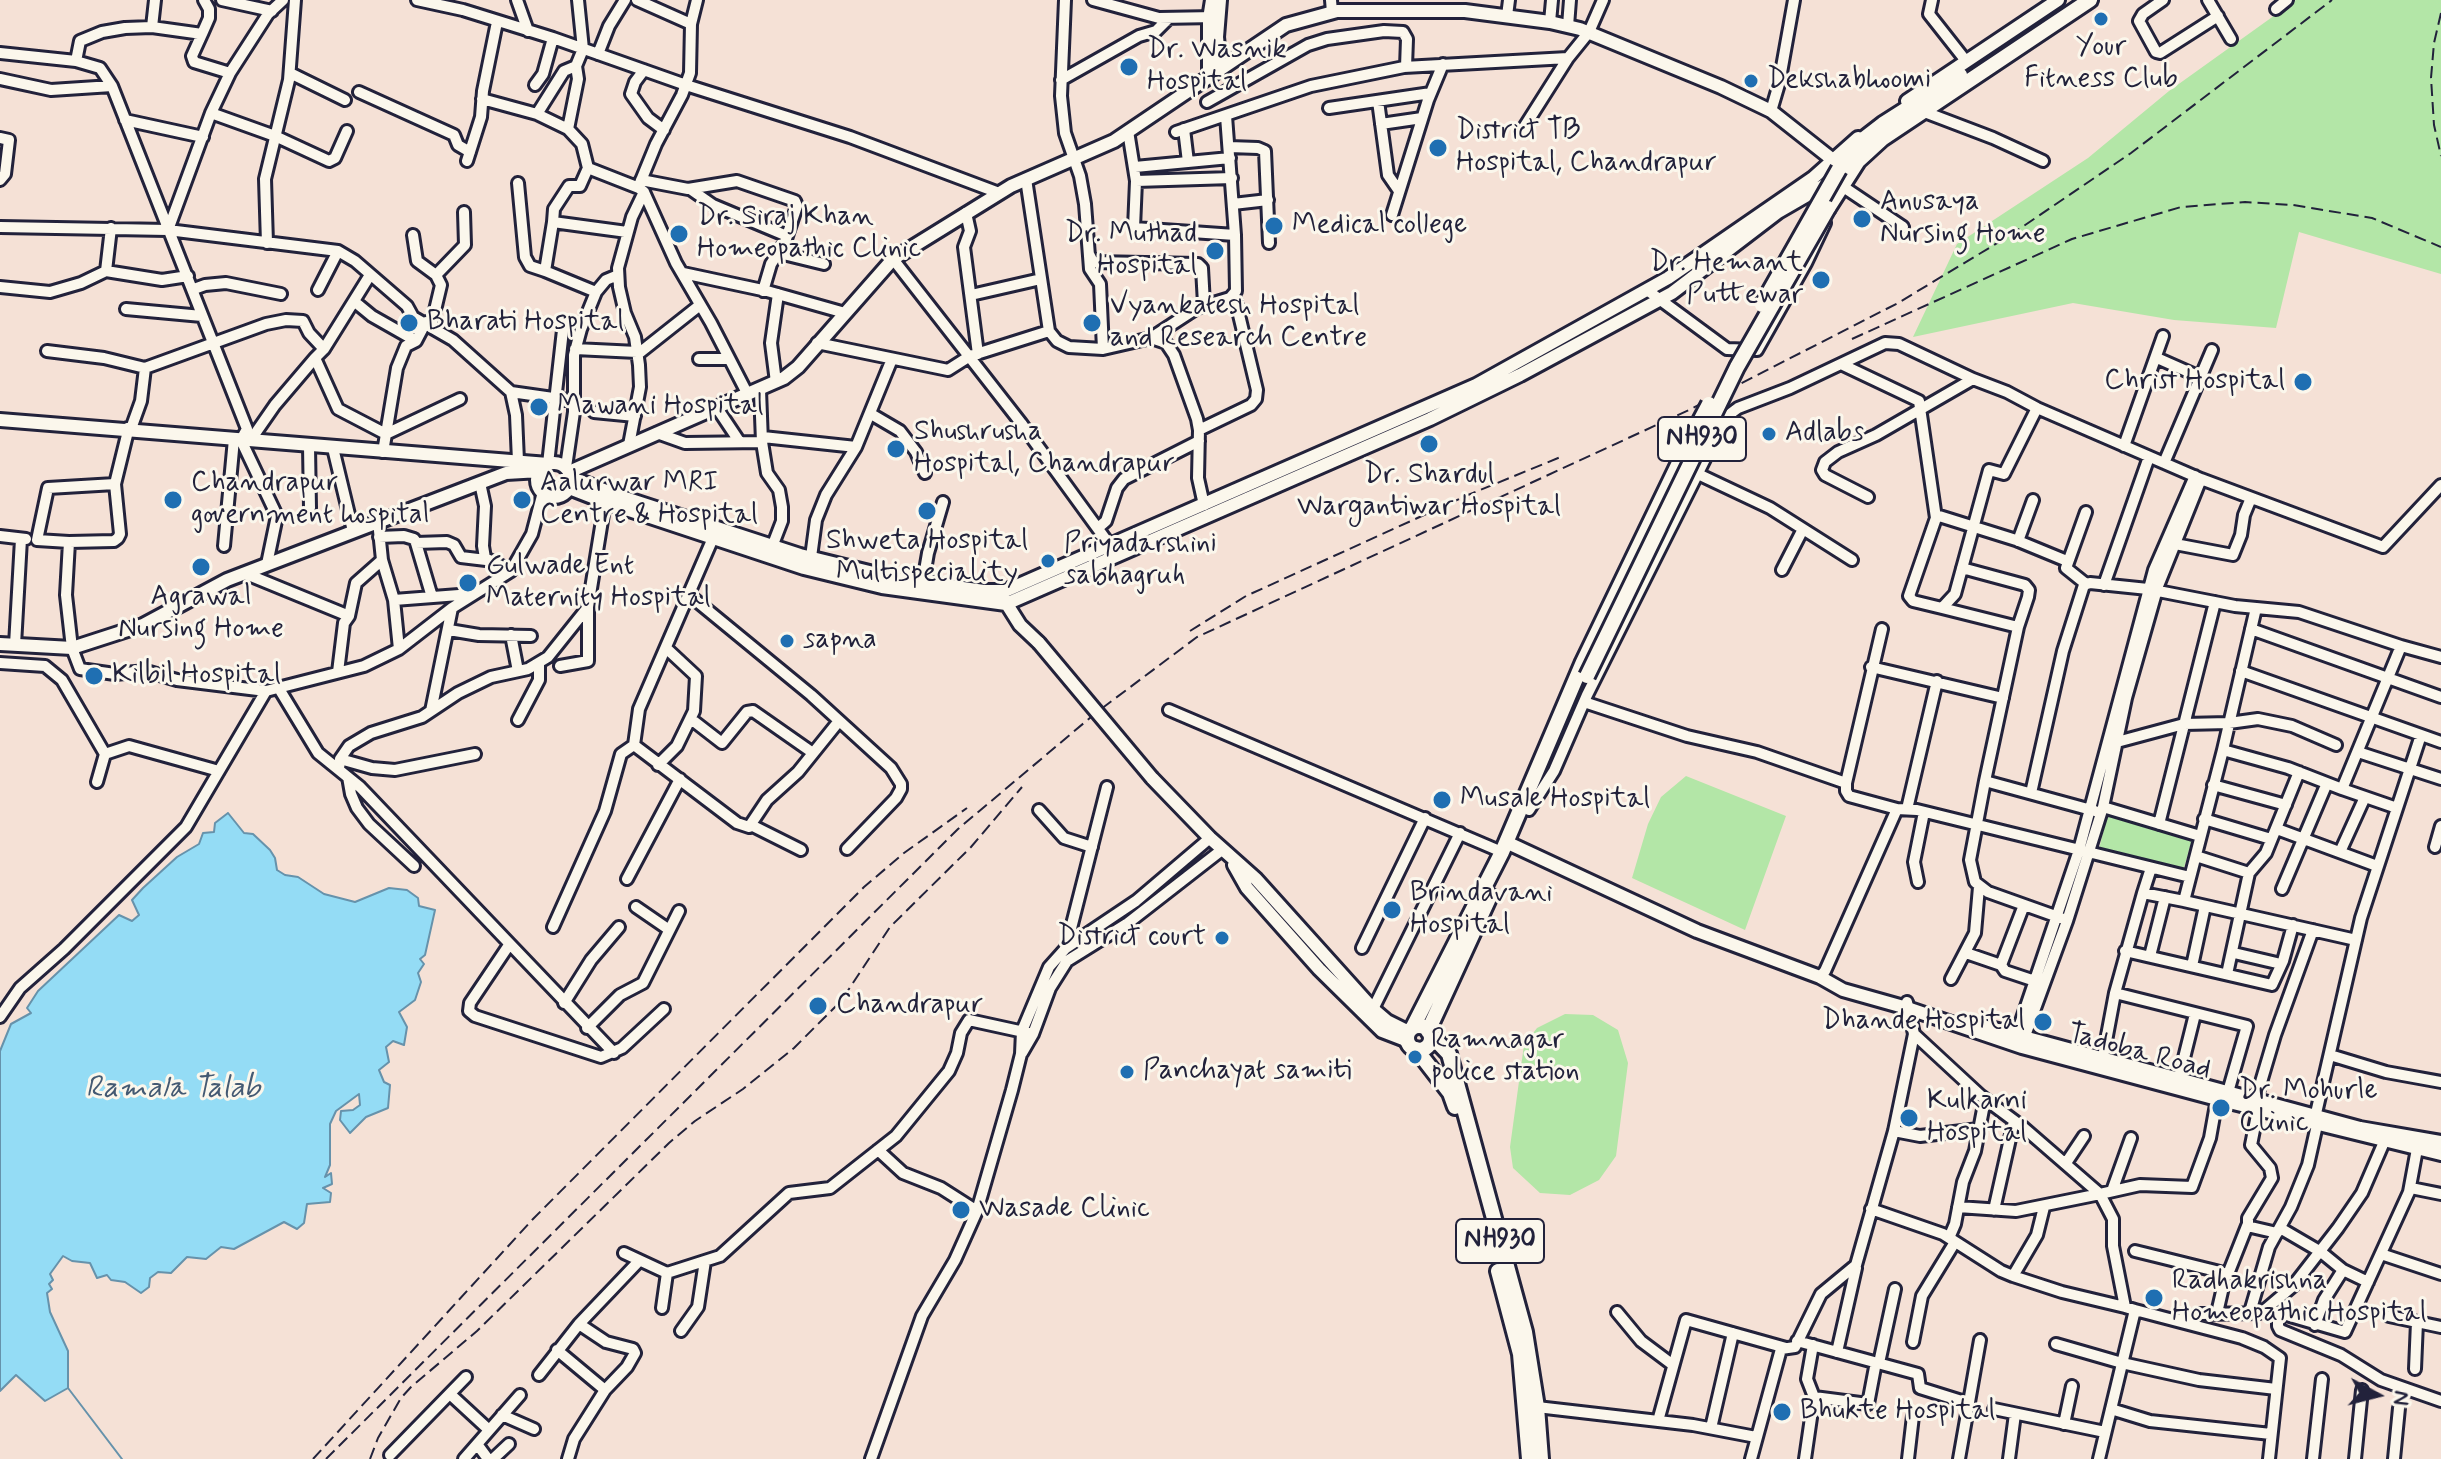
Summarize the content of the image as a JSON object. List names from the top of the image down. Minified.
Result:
{"streets":{"highway":["NH930"],"main road":["Tadoba Road"]},"crossings":[["NH930","Tadoba Road"]],"water":["Ramala Talab"],"places":["Your Fitness Club","Dr. Wasnik Hospital","Dekshabhoomi","District TB Hospital, Chandrapur","Anusaya Nursing Home","Medical college","Dr. Siraj Khan Homeopathic Clinic","Dr. Muthad Hospital","Dr. Hemant Puttewar","Bharati Hospital","Vyankatesh Hospital and Research Centre","Christ Hospital","Mawani Hospital","Adlabs","Dr. Shardul Wargantiwar Hospital","Shushrusha Hospital, Chandrapur","Chandrapur government hospital","Aalurwar MRI Centre & Hospital","Shweta Hospital Multispeciality","Priyadarshini sabhagruh","Agrawal Nursing Home","Gulwade Ent Maternity Hospital","sapna","Kilbil Hospital","Musale Hospital","Brindavani Hospital","District court","Chandrapur","Dhande Hospital","Ramnagar police station","Panchayat samiti","Dr. Mohurle Clinic","Kulkarni Hospital","Wasade Clinic","Radhakrishna Homeopathic Hospital","Bhukte Hospital"],"north":"right"}
